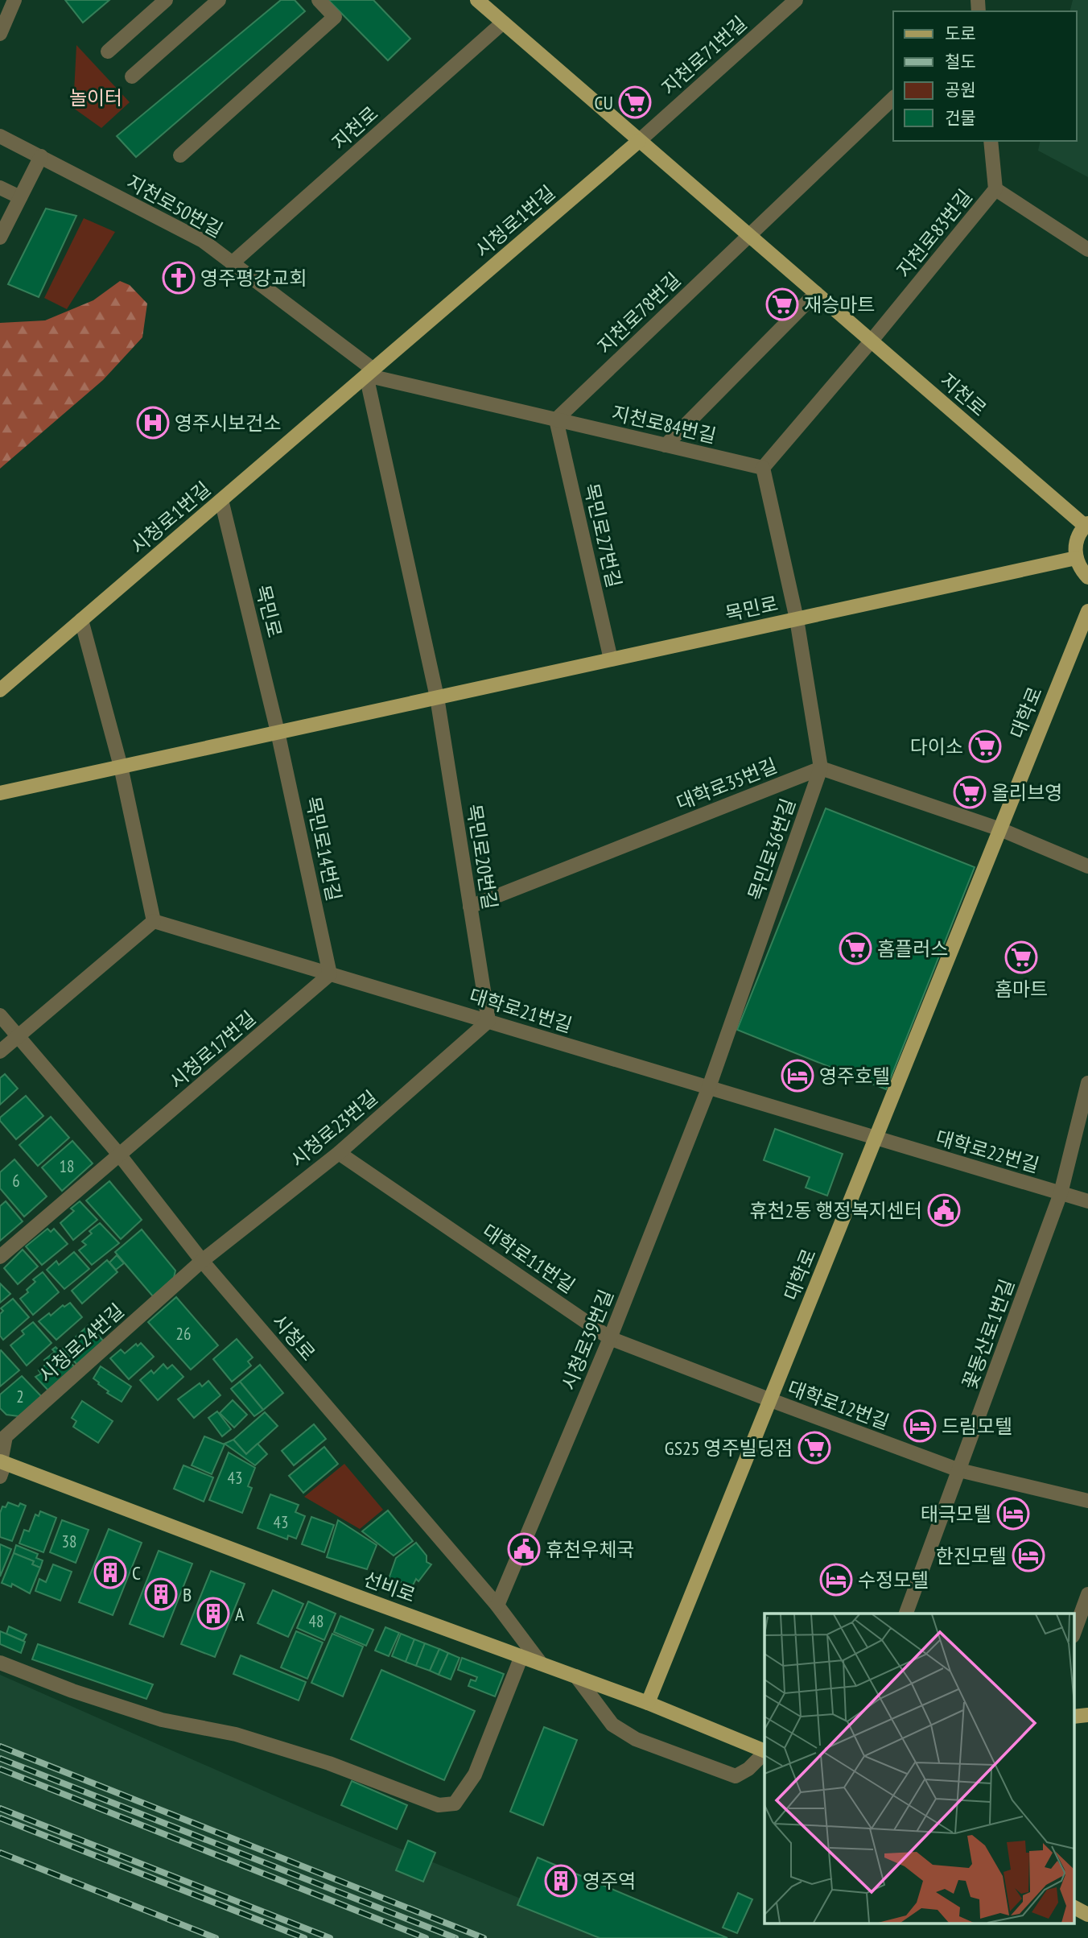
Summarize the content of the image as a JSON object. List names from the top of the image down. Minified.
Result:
{"streets":{"main road":["지천로","시청로1번길","목민로","대학로","선비로"],"street":["지천로71번길","지천로50번길","지천로83번길","지천로78번길","지천로84번길","목민로27번길","대학로35번길","목민로14번길","목민로36번길","목민로20번길","대학로21번길","시청로17번길","시청로23번길","대학로22번길","대학로11번길","꽃동산로1번길","시청로","시청로39번길","시청로24번길","대학로12번길"]},"crossings":[["지천로71번길","지천로"],["지천로71번길","시청로1번길"],["지천로","지천로50번길"],["지천로","시청로1번길"],["지천로","지천로83번길"],["지천로","지천로78번길"],["지천로50번길","시청로1번길"],["시청로1번길","목민로"],["지천로78번길","지천로84번길"],["지천로78번길","목민로27번길"],["지천로84번길","목민로27번길"],["목민로27번길","목민로"],["목민로","목민로14번길"],["목민로","목민로36번길"],["목민로","목민로20번길"],["대학로","대학로21번길"],["대학로","대학로22번길"],["대학로","대학로11번길"],["대학로","대학로12번길"],["대학로","선비로"],["대학로35번길","목민로36번길"],["대학로35번길","목민로20번길"],["목민로14번길","대학로21번길"],["목민로14번길","시청로17번길"],["목민로36번길","대학로21번길"],["목민로36번길","시청로39번길"],["목민로20번길","대학로21번길"],["목민로20번길","시청로23번길"],["대학로21번길","시청로17번길"],["대학로21번길","시청로23번길"],["대학로21번길","대학로22번길"],["대학로21번길","시청로39번길"],["시청로17번길","시청로"],["시청로23번길","대학로11번길"],["시청로23번길","시청로"],["시청로23번길","시청로24번길"],["대학로22번길","꽃동산로1번길"],["대학로11번길","시청로39번길"],["대학로11번길","대학로12번길"],["꽃동산로1번길","대학로12번길"],["시청로","시청로39번길"],["시청로","시청로24번길"],["시청로","선비로"],["시청로24번길","선비로"]],"parks":["놀이터"],"places":{"supermarket":["CU","재승마트","다이소","올리브영","홈플러스","홈마트","GS25 영주빌딩점"],"church":["영주평강교회"],"hospital":["영주시보건소"],"hotel":["영주호텔","드림모텔","태극모텔","한진모텔","수정모텔"],"public building":["휴천2동 행정복지센터","휴천우체국"],"building":["C","B","A","영주역"]},"house_numbers":["18","6","26","2","43","43","38","48"],"legend":["도로","철도","공원","건물"]}
